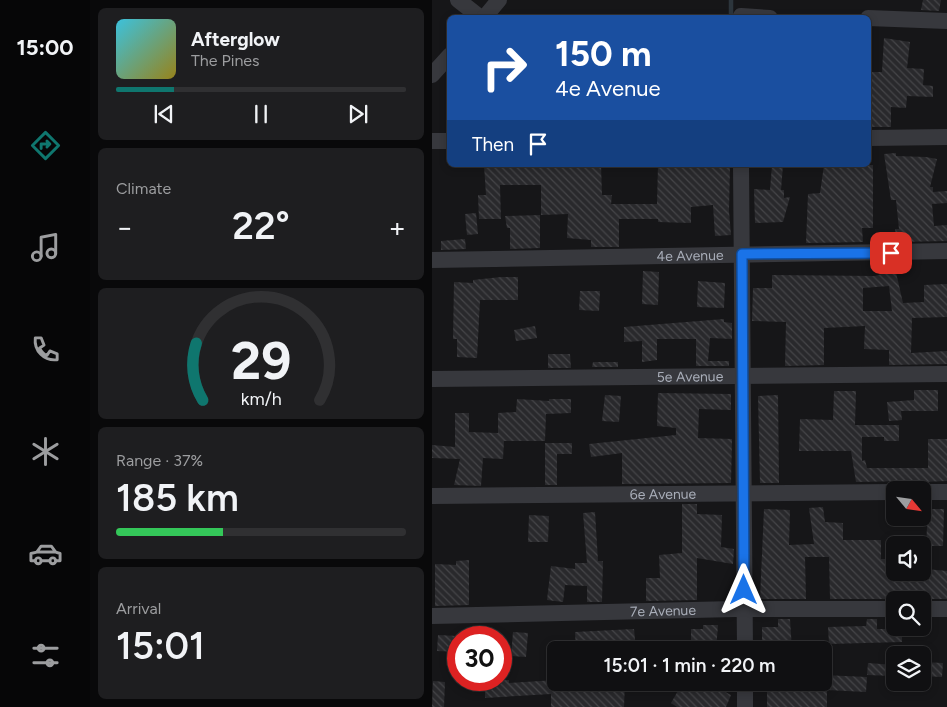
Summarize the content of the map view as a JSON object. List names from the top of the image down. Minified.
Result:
{"streets":{"street":["4e Avenue","5e Avenue","6e Avenue","7e Avenue"]},"north":"bottom right","page":{"tabs":"15:00","turn":["150 m","4e Avenue"],"song":["Afterglow","The Pines"],"then":"Then","tile":["Climate",["Range · 37%","185 km"],["Arrival","15:01"]],"heat":["−","22°","+"],"limit":"30","trip":"15:01 · 1 min · 220 m","gauge":["29","km/h"]}}
